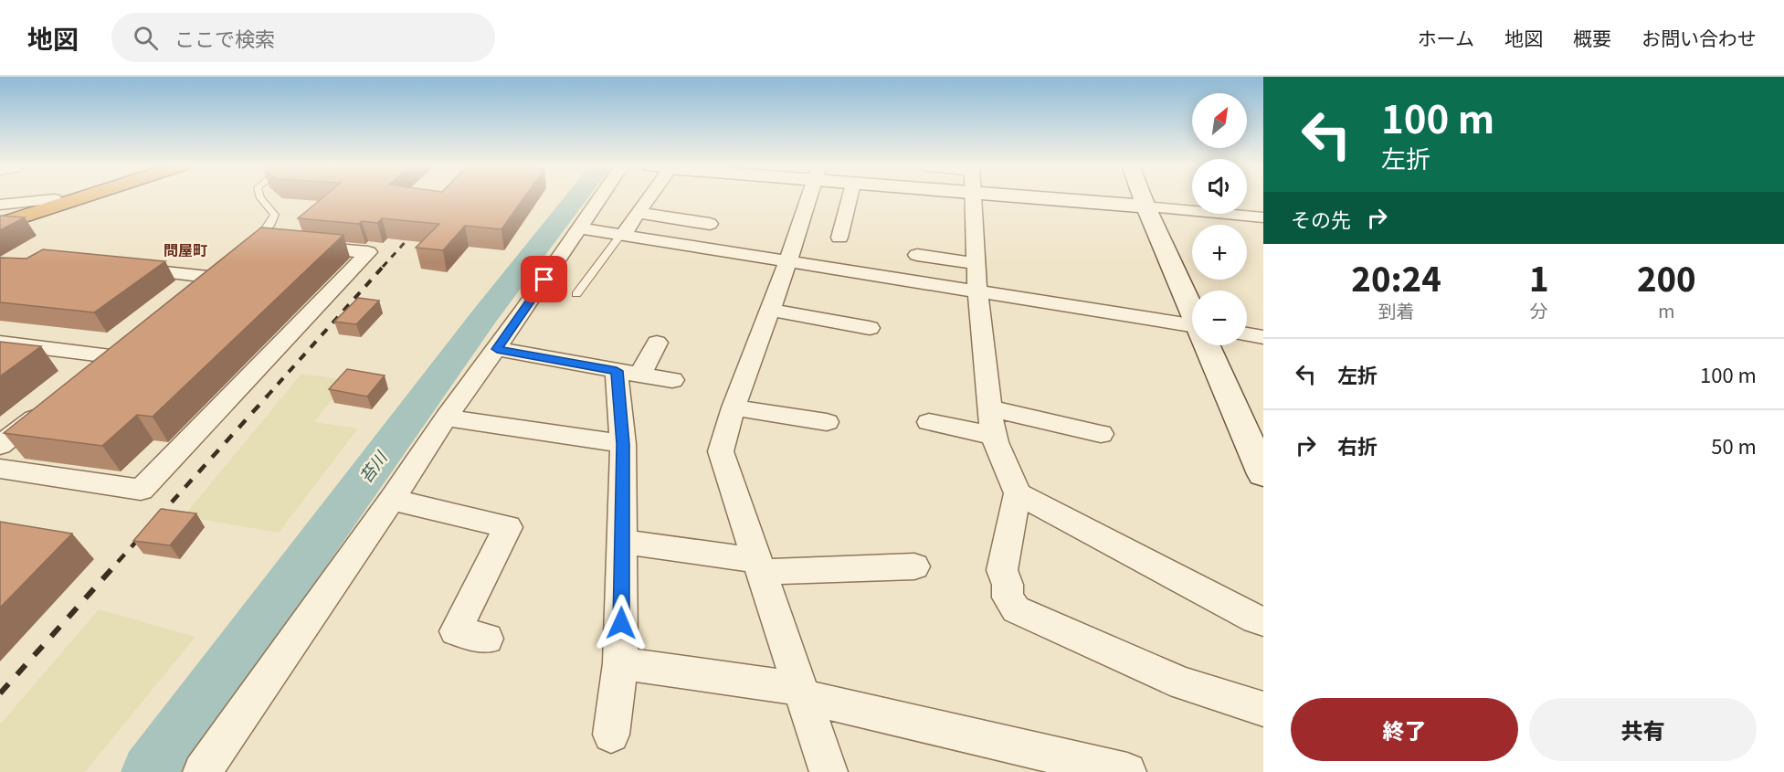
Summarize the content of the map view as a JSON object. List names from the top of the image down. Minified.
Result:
{"districts":["問屋町"],"water":["苔川"],"north":"top right","page":{"header":"地図","search":"ここで検索","nav":["ホーム","地図","概要","お問い合わせ"],"turn":["100 m","左折"],"map_buttons":["+","−"],"then":"その先","eta":["20:24","到着","1","分","200","m"],"list":[{"name":"左折","value":"100 m"},{"name":"右折","value":"50 m"}],"buttons":["終了","共有"]}}
